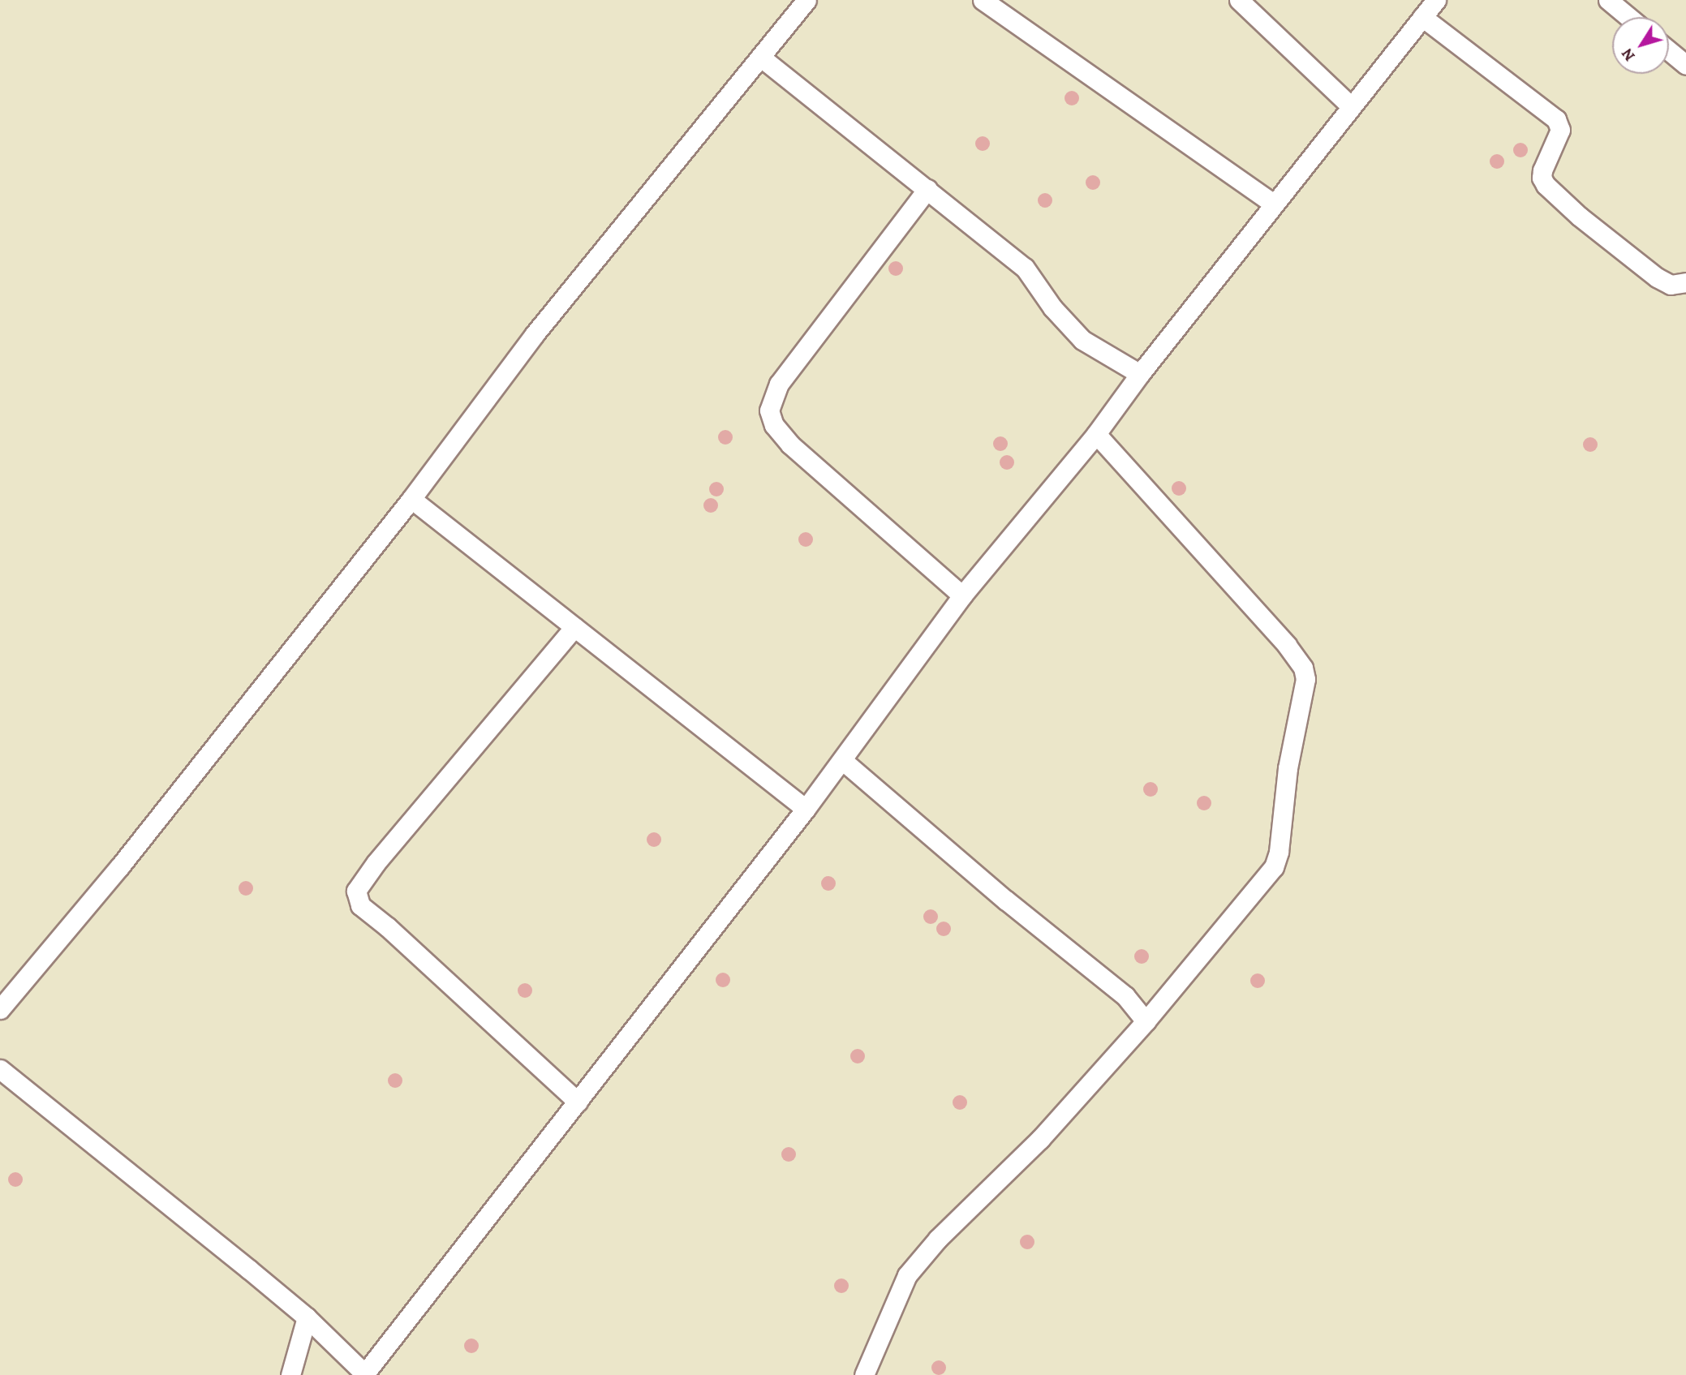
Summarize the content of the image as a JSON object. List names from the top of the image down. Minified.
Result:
{"north":"bottom left"}
